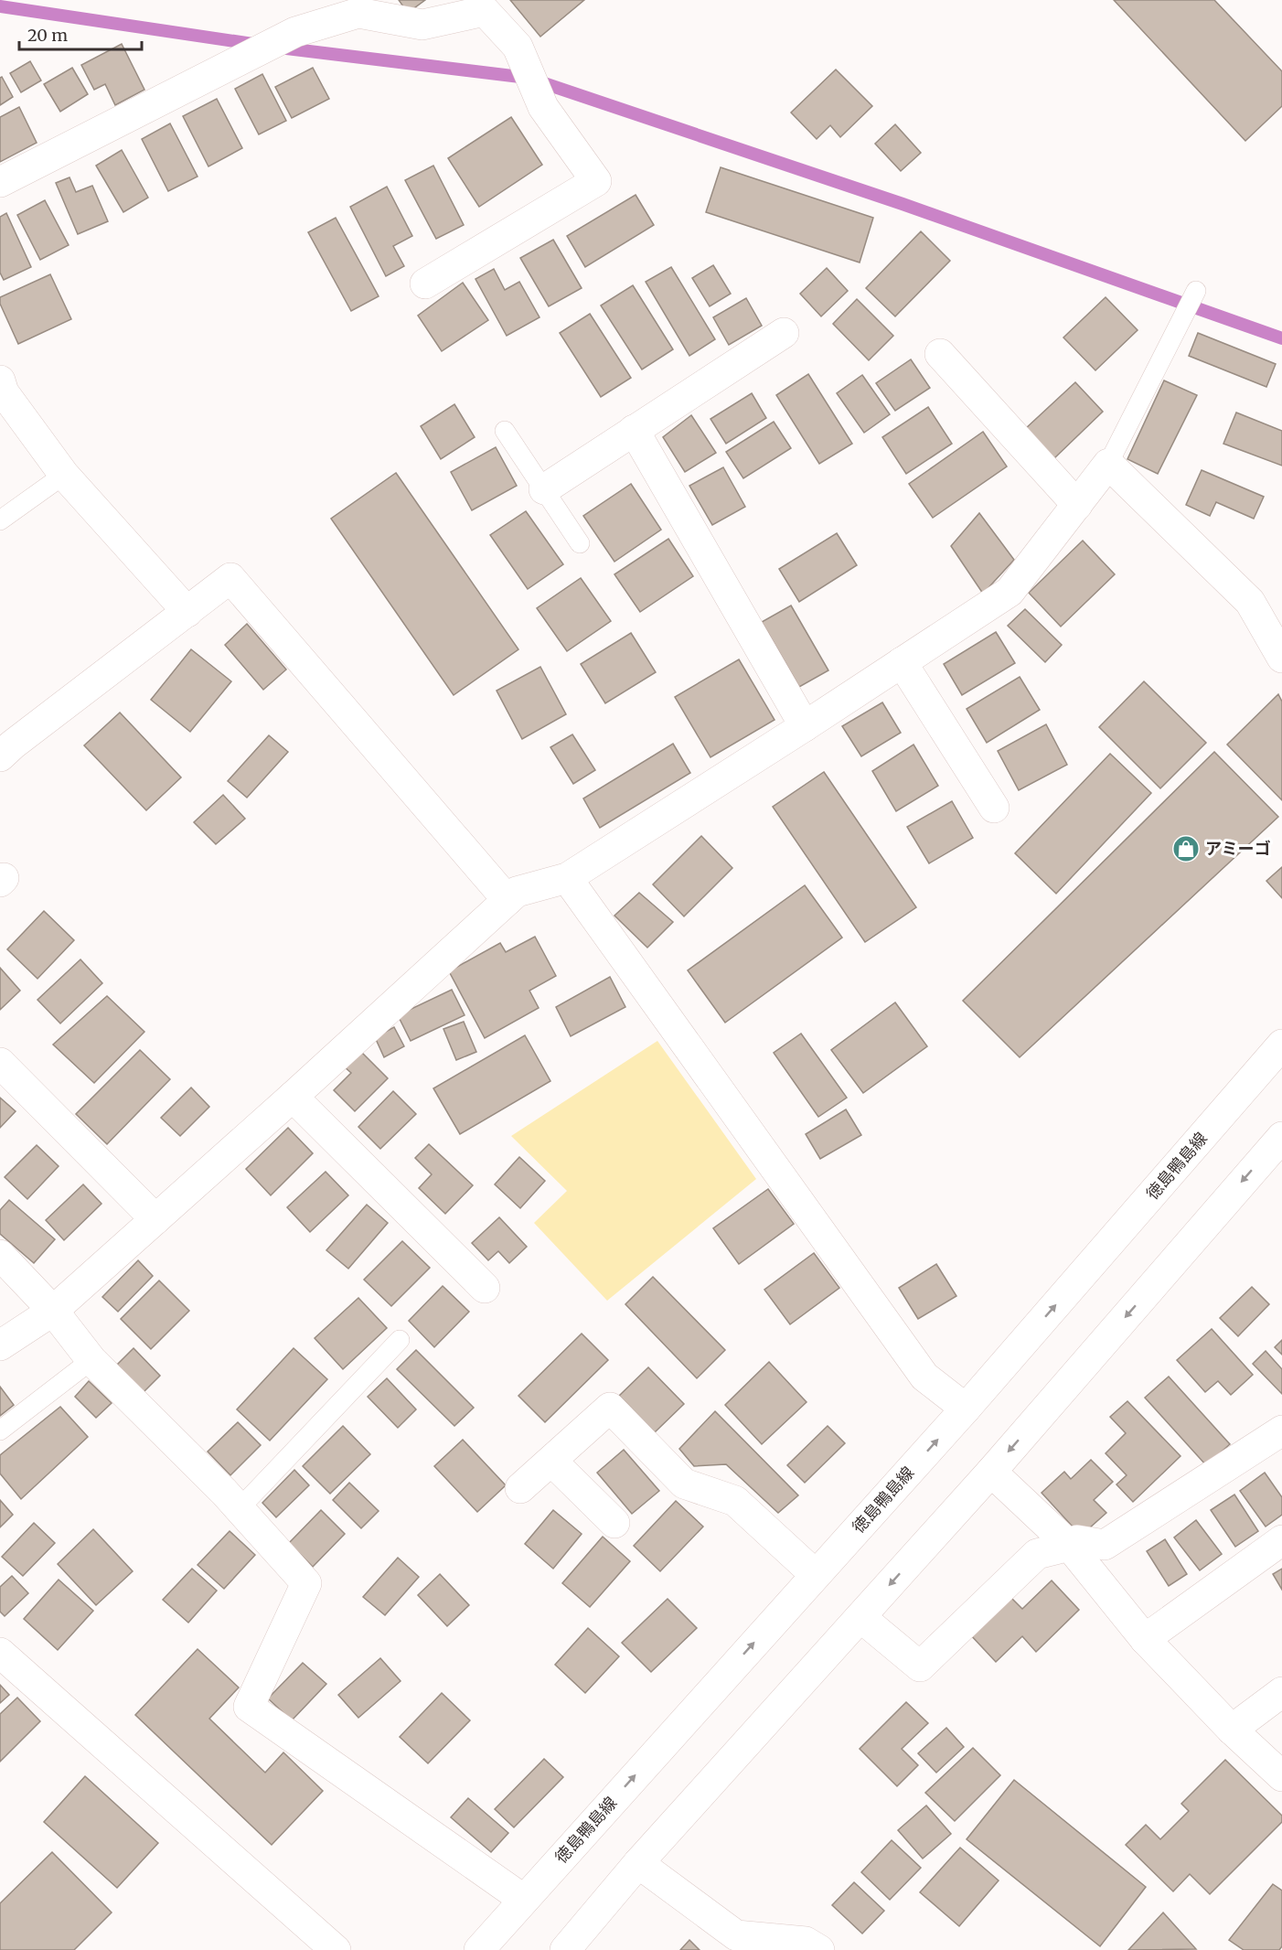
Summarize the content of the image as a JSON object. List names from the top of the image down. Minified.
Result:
{"streets":{"street":["徳島鴨島線"]},"places":{"shop":["アミーゴ"]},"scale_bar":"20 m"}
